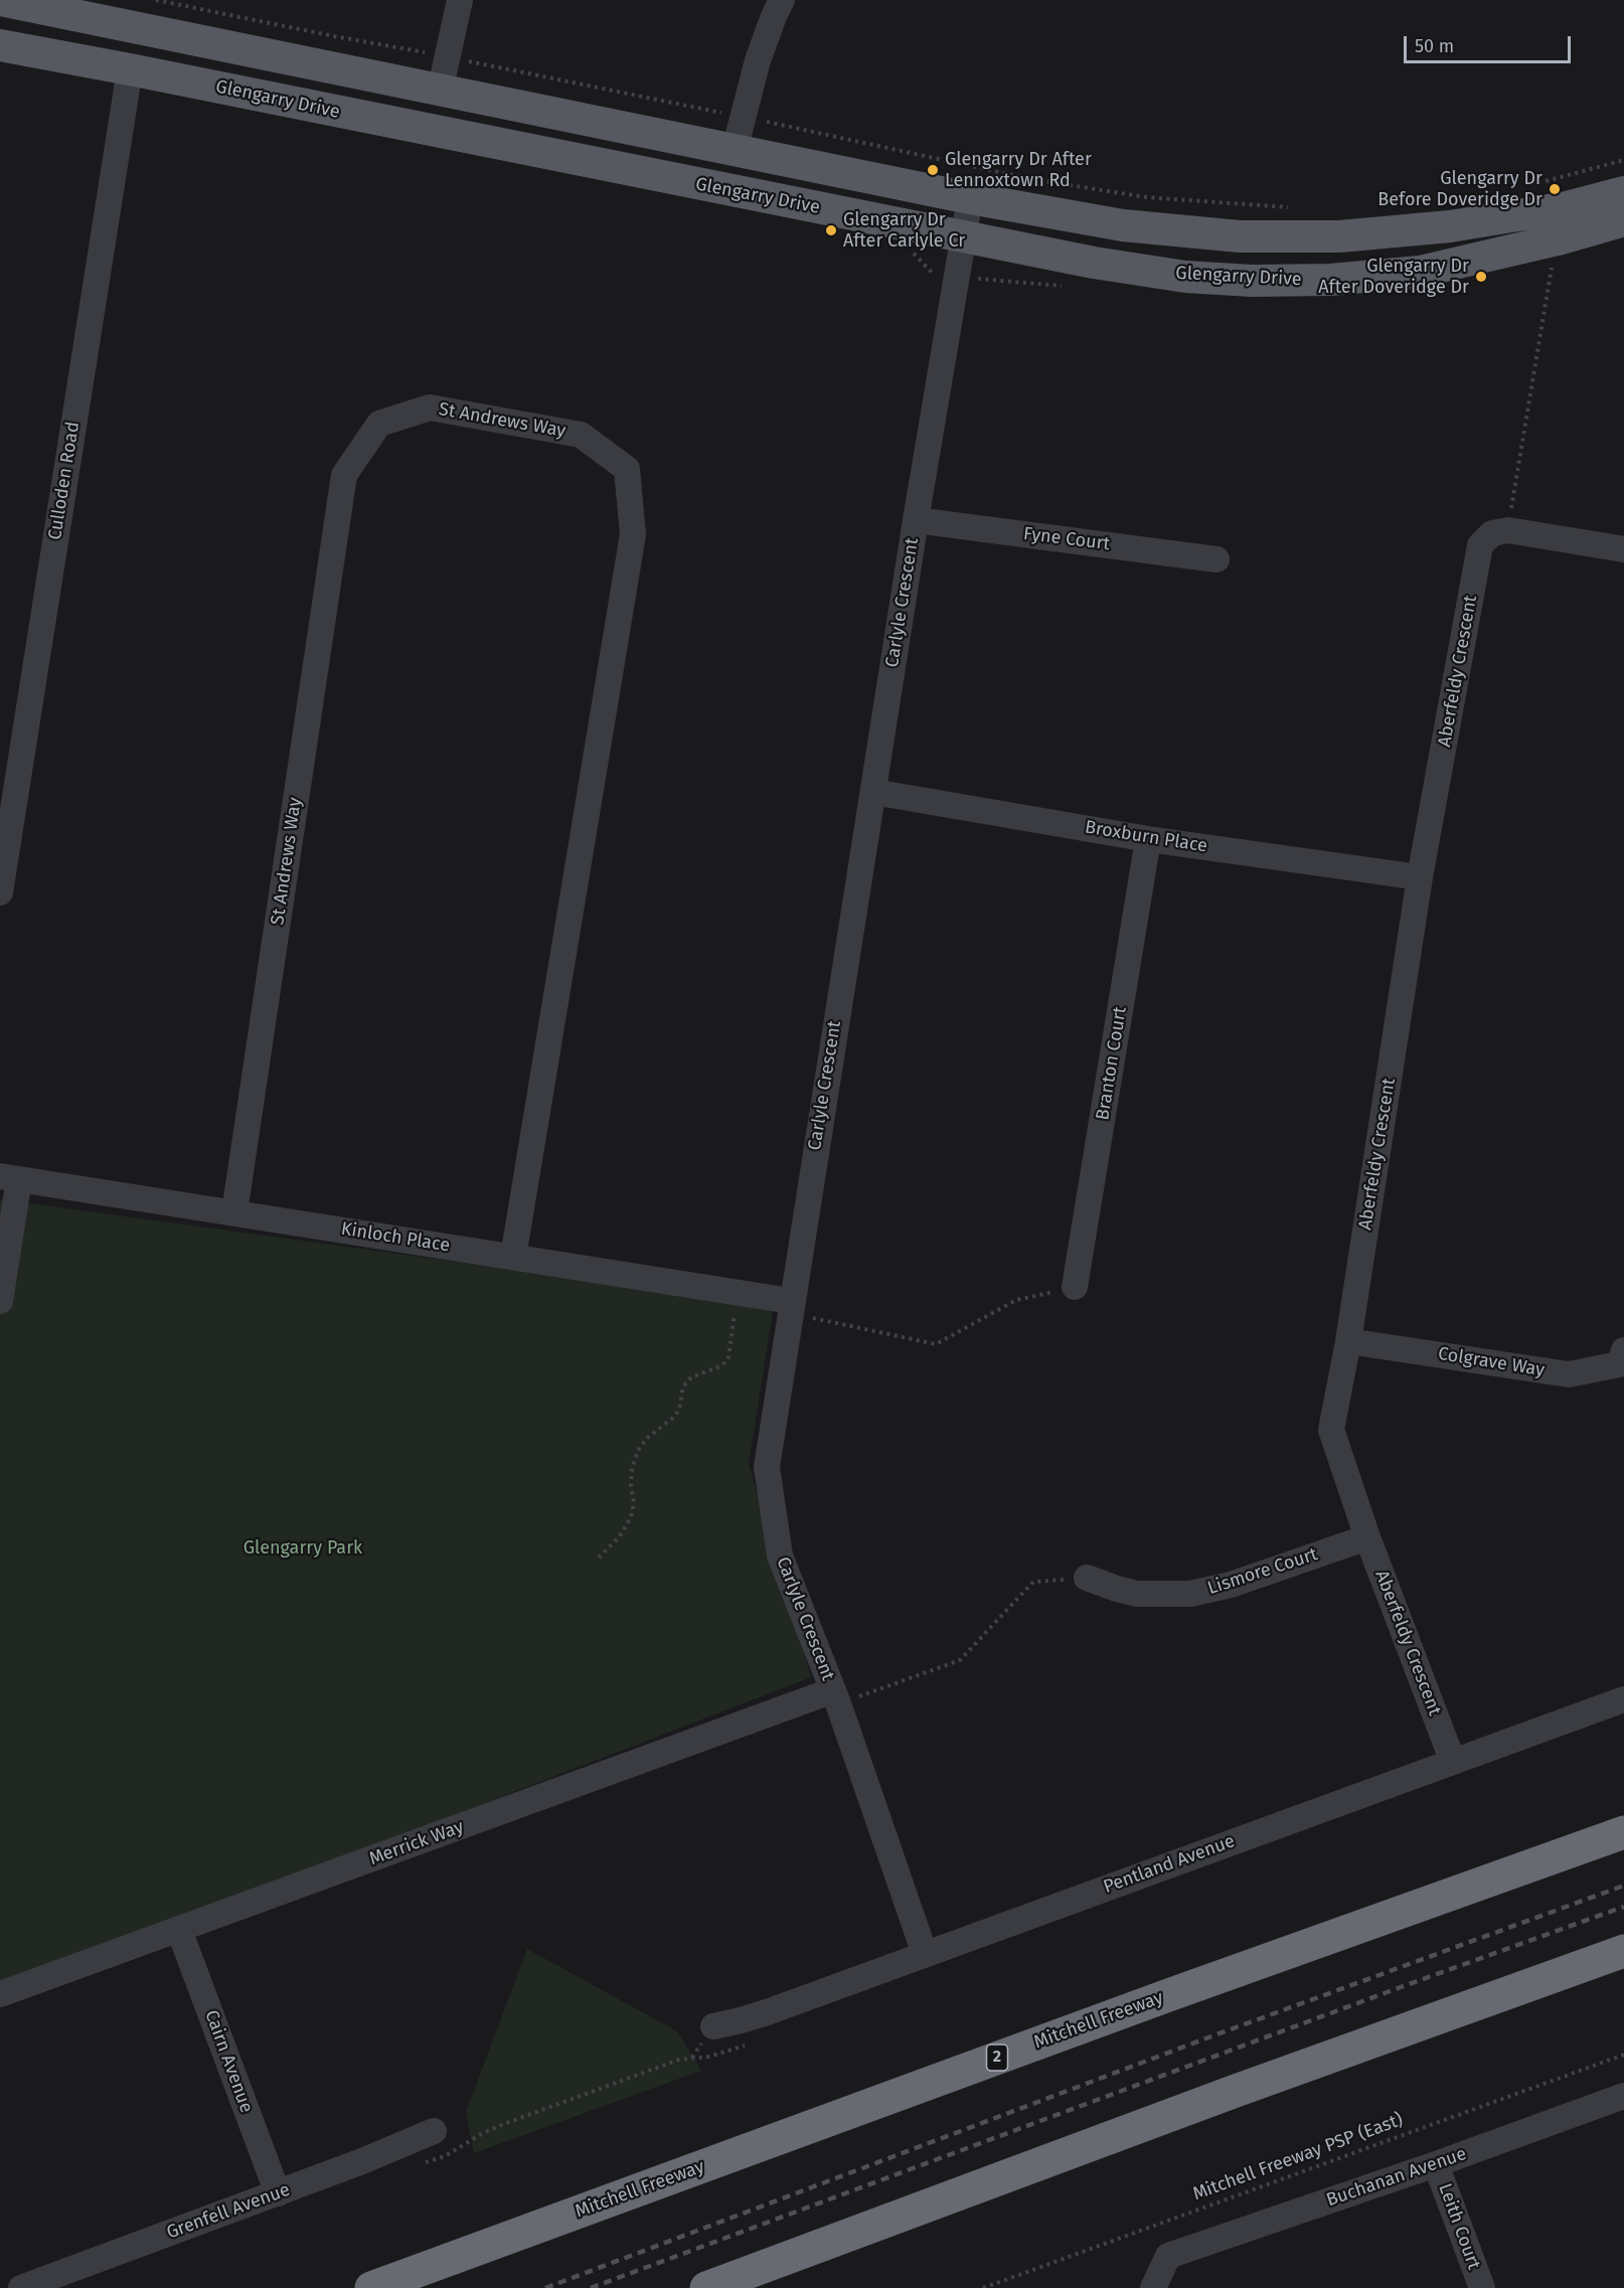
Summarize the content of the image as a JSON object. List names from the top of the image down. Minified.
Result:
{"streets":{"highway":["Mitchell Freeway","2"],"main road":["Glengarry Drive"],"street":["St Andrews Way","Culloden Road","Fyne Court","Carlyle Crescent","Aberfeldy Crescent","Broxburn Place","Branton Court","Kinloch Place","Colgrave Way","Lismore Court","Merrick Way","Pentland Avenue","Cairn Avenue","Buchanan Avenue","Grenfell Avenue","Leith Court"],"path":["Mitchell Freeway PSP (East)"]},"crossings":[["Glengarry Drive","Culloden Road"],["Glengarry Drive","Carlyle Crescent"],["St Andrews Way","Kinloch Place"],["Fyne Court","Carlyle Crescent"],["Carlyle Crescent","Broxburn Place"],["Carlyle Crescent","Kinloch Place"],["Carlyle Crescent","Merrick Way"],["Carlyle Crescent","Pentland Avenue"],["Aberfeldy Crescent","Broxburn Place"],["Aberfeldy Crescent","Colgrave Way"],["Aberfeldy Crescent","Lismore Court"],["Aberfeldy Crescent","Pentland Avenue"],["Broxburn Place","Branton Court"],["Merrick Way","Cairn Avenue"],["Cairn Avenue","Grenfell Avenue"],["Buchanan Avenue","Leith Court"]],"parks":["Glengarry Park"],"places":["Glengarry Dr After Lennoxtown Rd","Glengarry Dr Before Doveridge Dr","Glengarry Dr After Carlyle Cr","Glengarry Dr After Doveridge Dr"],"scale_bar":"50 m"}
